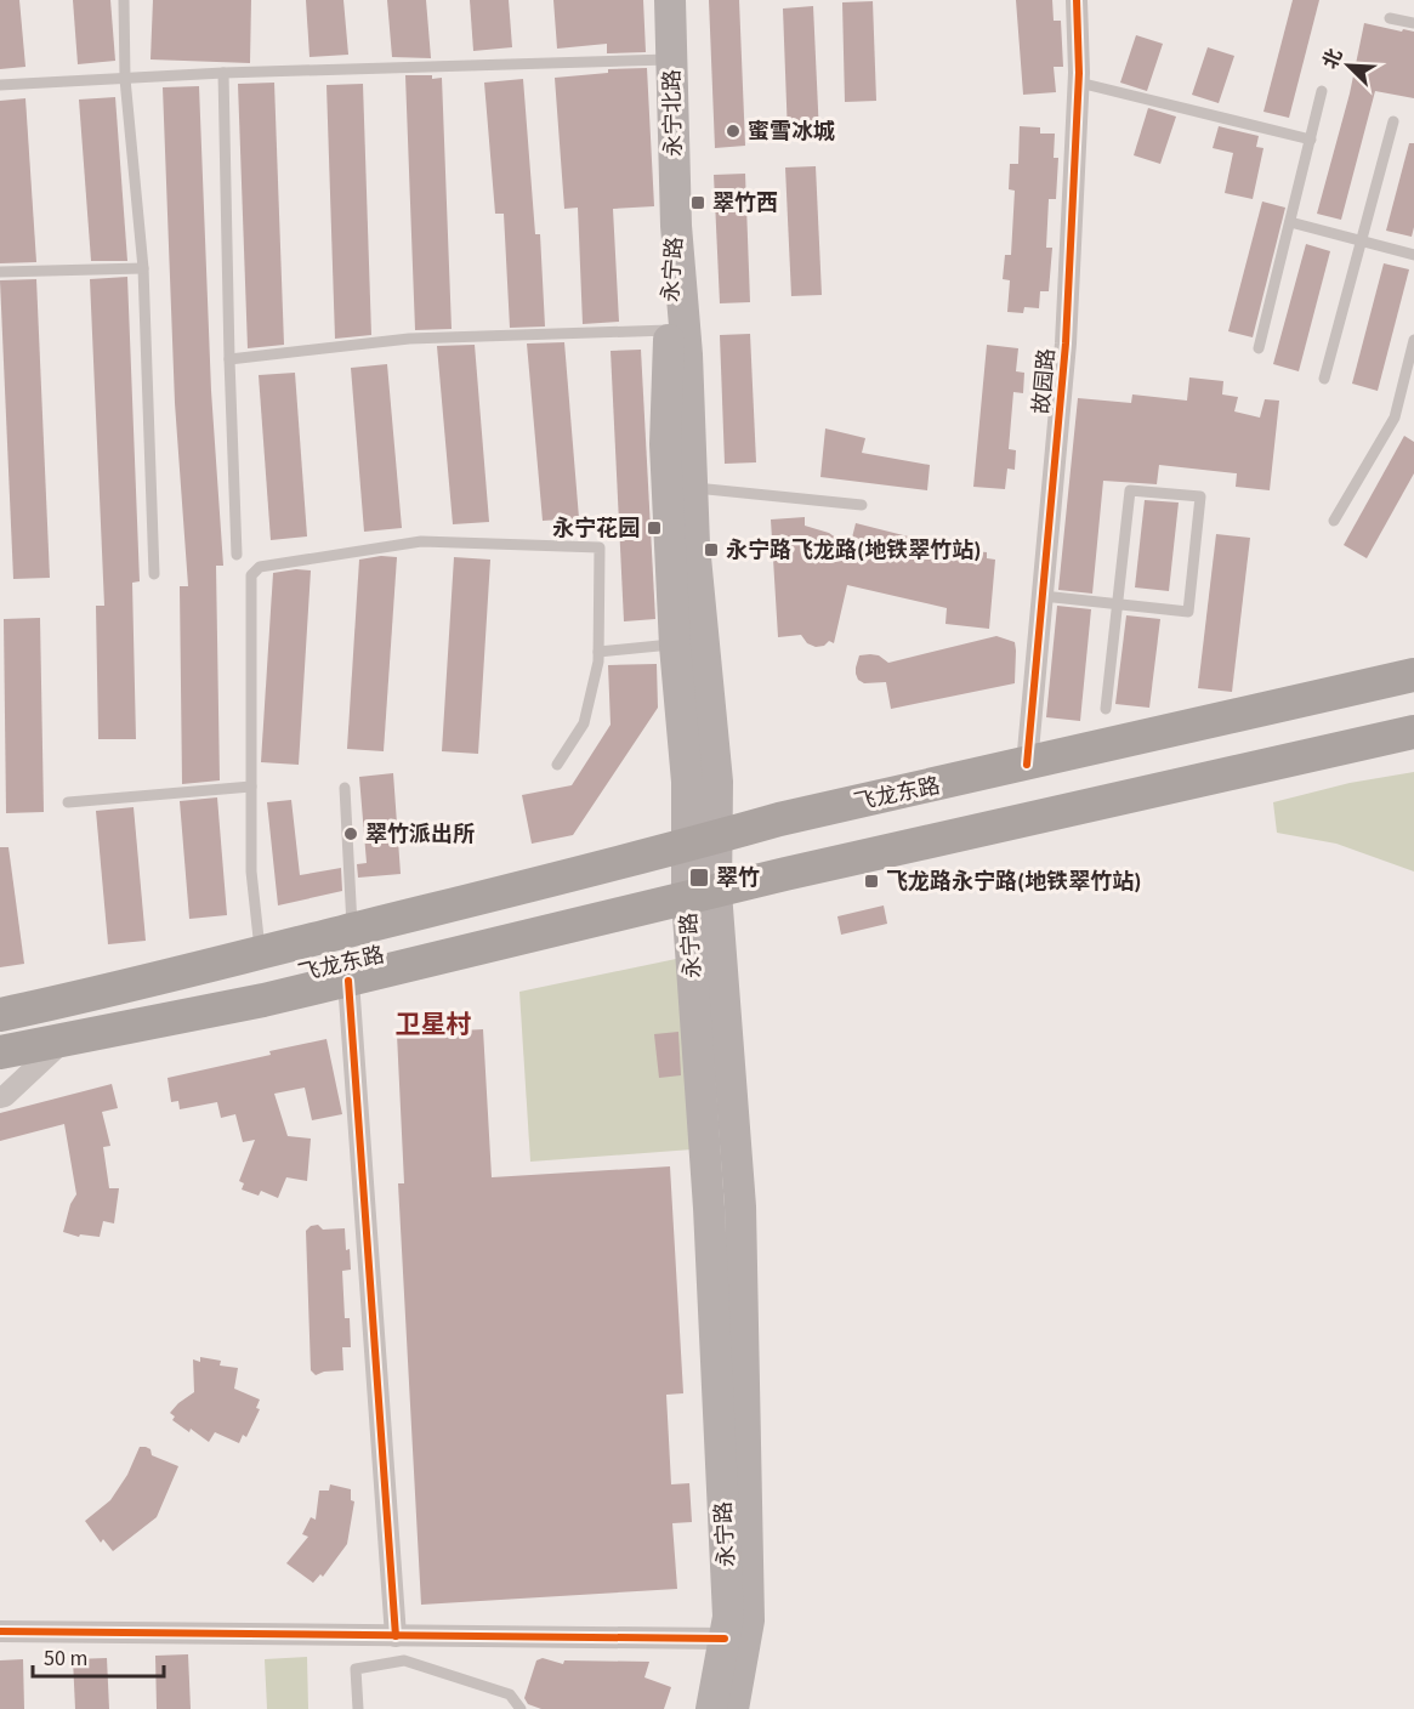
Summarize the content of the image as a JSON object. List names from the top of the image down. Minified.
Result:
{"streets":{"main road":["永宁北路","永宁路","飞龙东路"],"street":["故园路"]},"crossings":[["永宁北路","永宁路"],["永宁路","飞龙东路"],["故园路","飞龙东路"]],"districts":["卫星村"],"places":{"other":["蜜雪冰城","翠竹派出所"],"transit":["翠竹西","永宁花园","永宁路飞龙路(地铁翠竹站)","翠竹","飞龙路永宁路(地铁翠竹站)"]},"scale_bar":"50 m","north":"top left"}
